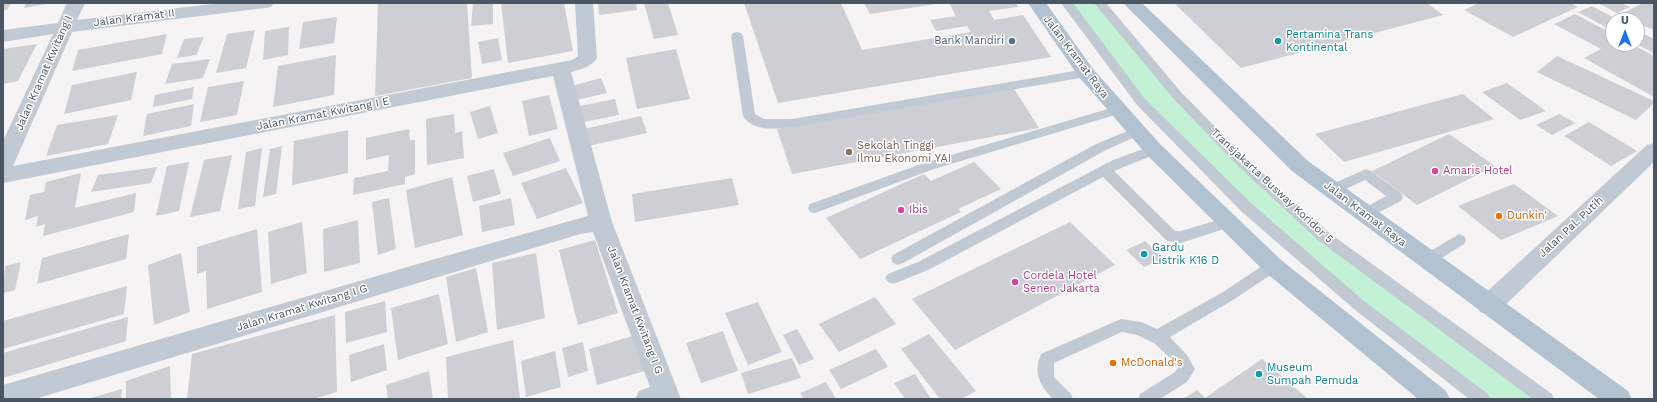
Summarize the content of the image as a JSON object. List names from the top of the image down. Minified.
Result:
{"streets":{"main road":["Jalan Kramat Raya"],"street":["Jalan Kramat II","Jalan Kramat Kwitang I","Jalan Kramat Kwitang I E","Jalan Pal. Putih","Jalan Kramat Kwitang I G"],"lane":["Transjakarta Busway Koridor 5"]},"crossings":[["Jalan Kramat II","Jalan Kramat Kwitang I"],["Jalan Kramat Raya","Jalan Pal. Putih"],["Jalan Kramat Kwitang I E","Jalan Kramat Kwitang I G"]],"places":["Bank Mandiri","Pertamina Trans Kontinental","Sekolah Tinggi Ilmu Ekonomi YAI","Amaris Hotel","Ibis","Dunkin'","Gardu Listrik K16 D","Cordela Hotel Senen Jakarta","McDonald's","Museum Sumpah Pemuda"],"north":"top"}
